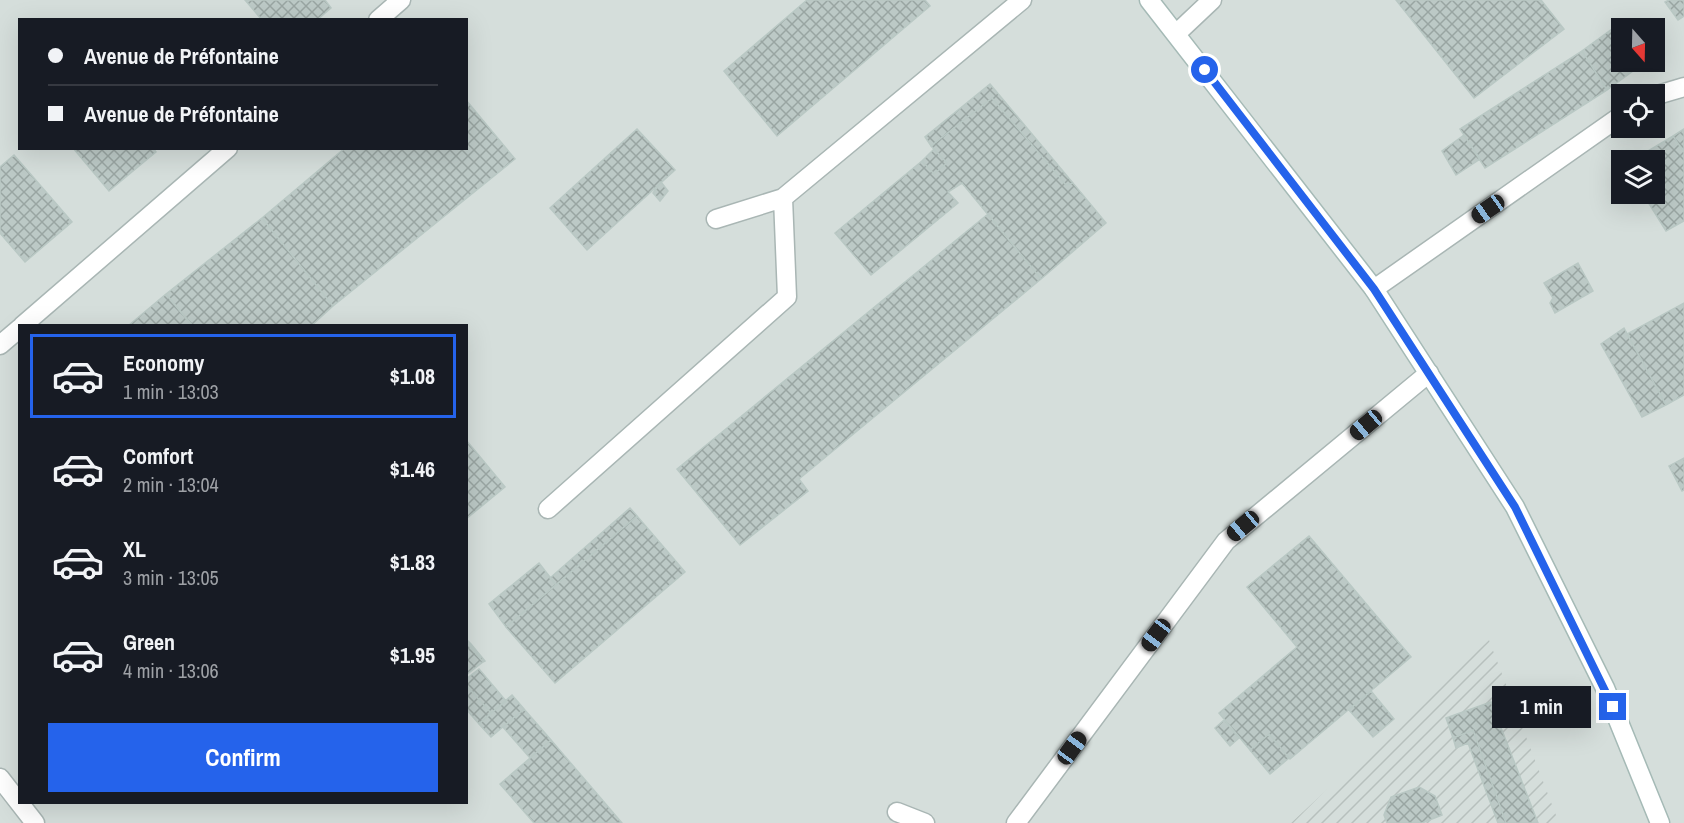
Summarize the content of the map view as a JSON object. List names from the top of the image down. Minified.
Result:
{"north":"bottom","page":{"banner":["Avenue de Préfontaine","Avenue de Préfontaine"],"list":[{"name":"Economy","note":"1 min · 13:03","value":"$1.08"},{"name":"Comfort","note":"2 min · 13:04","value":"$1.46"},{"name":"XL","note":"3 min · 13:05","value":"$1.83"},{"name":"Green","note":"4 min · 13:06","value":"$1.95"}],"bubble":"1 min","buttons":"Confirm"}}
